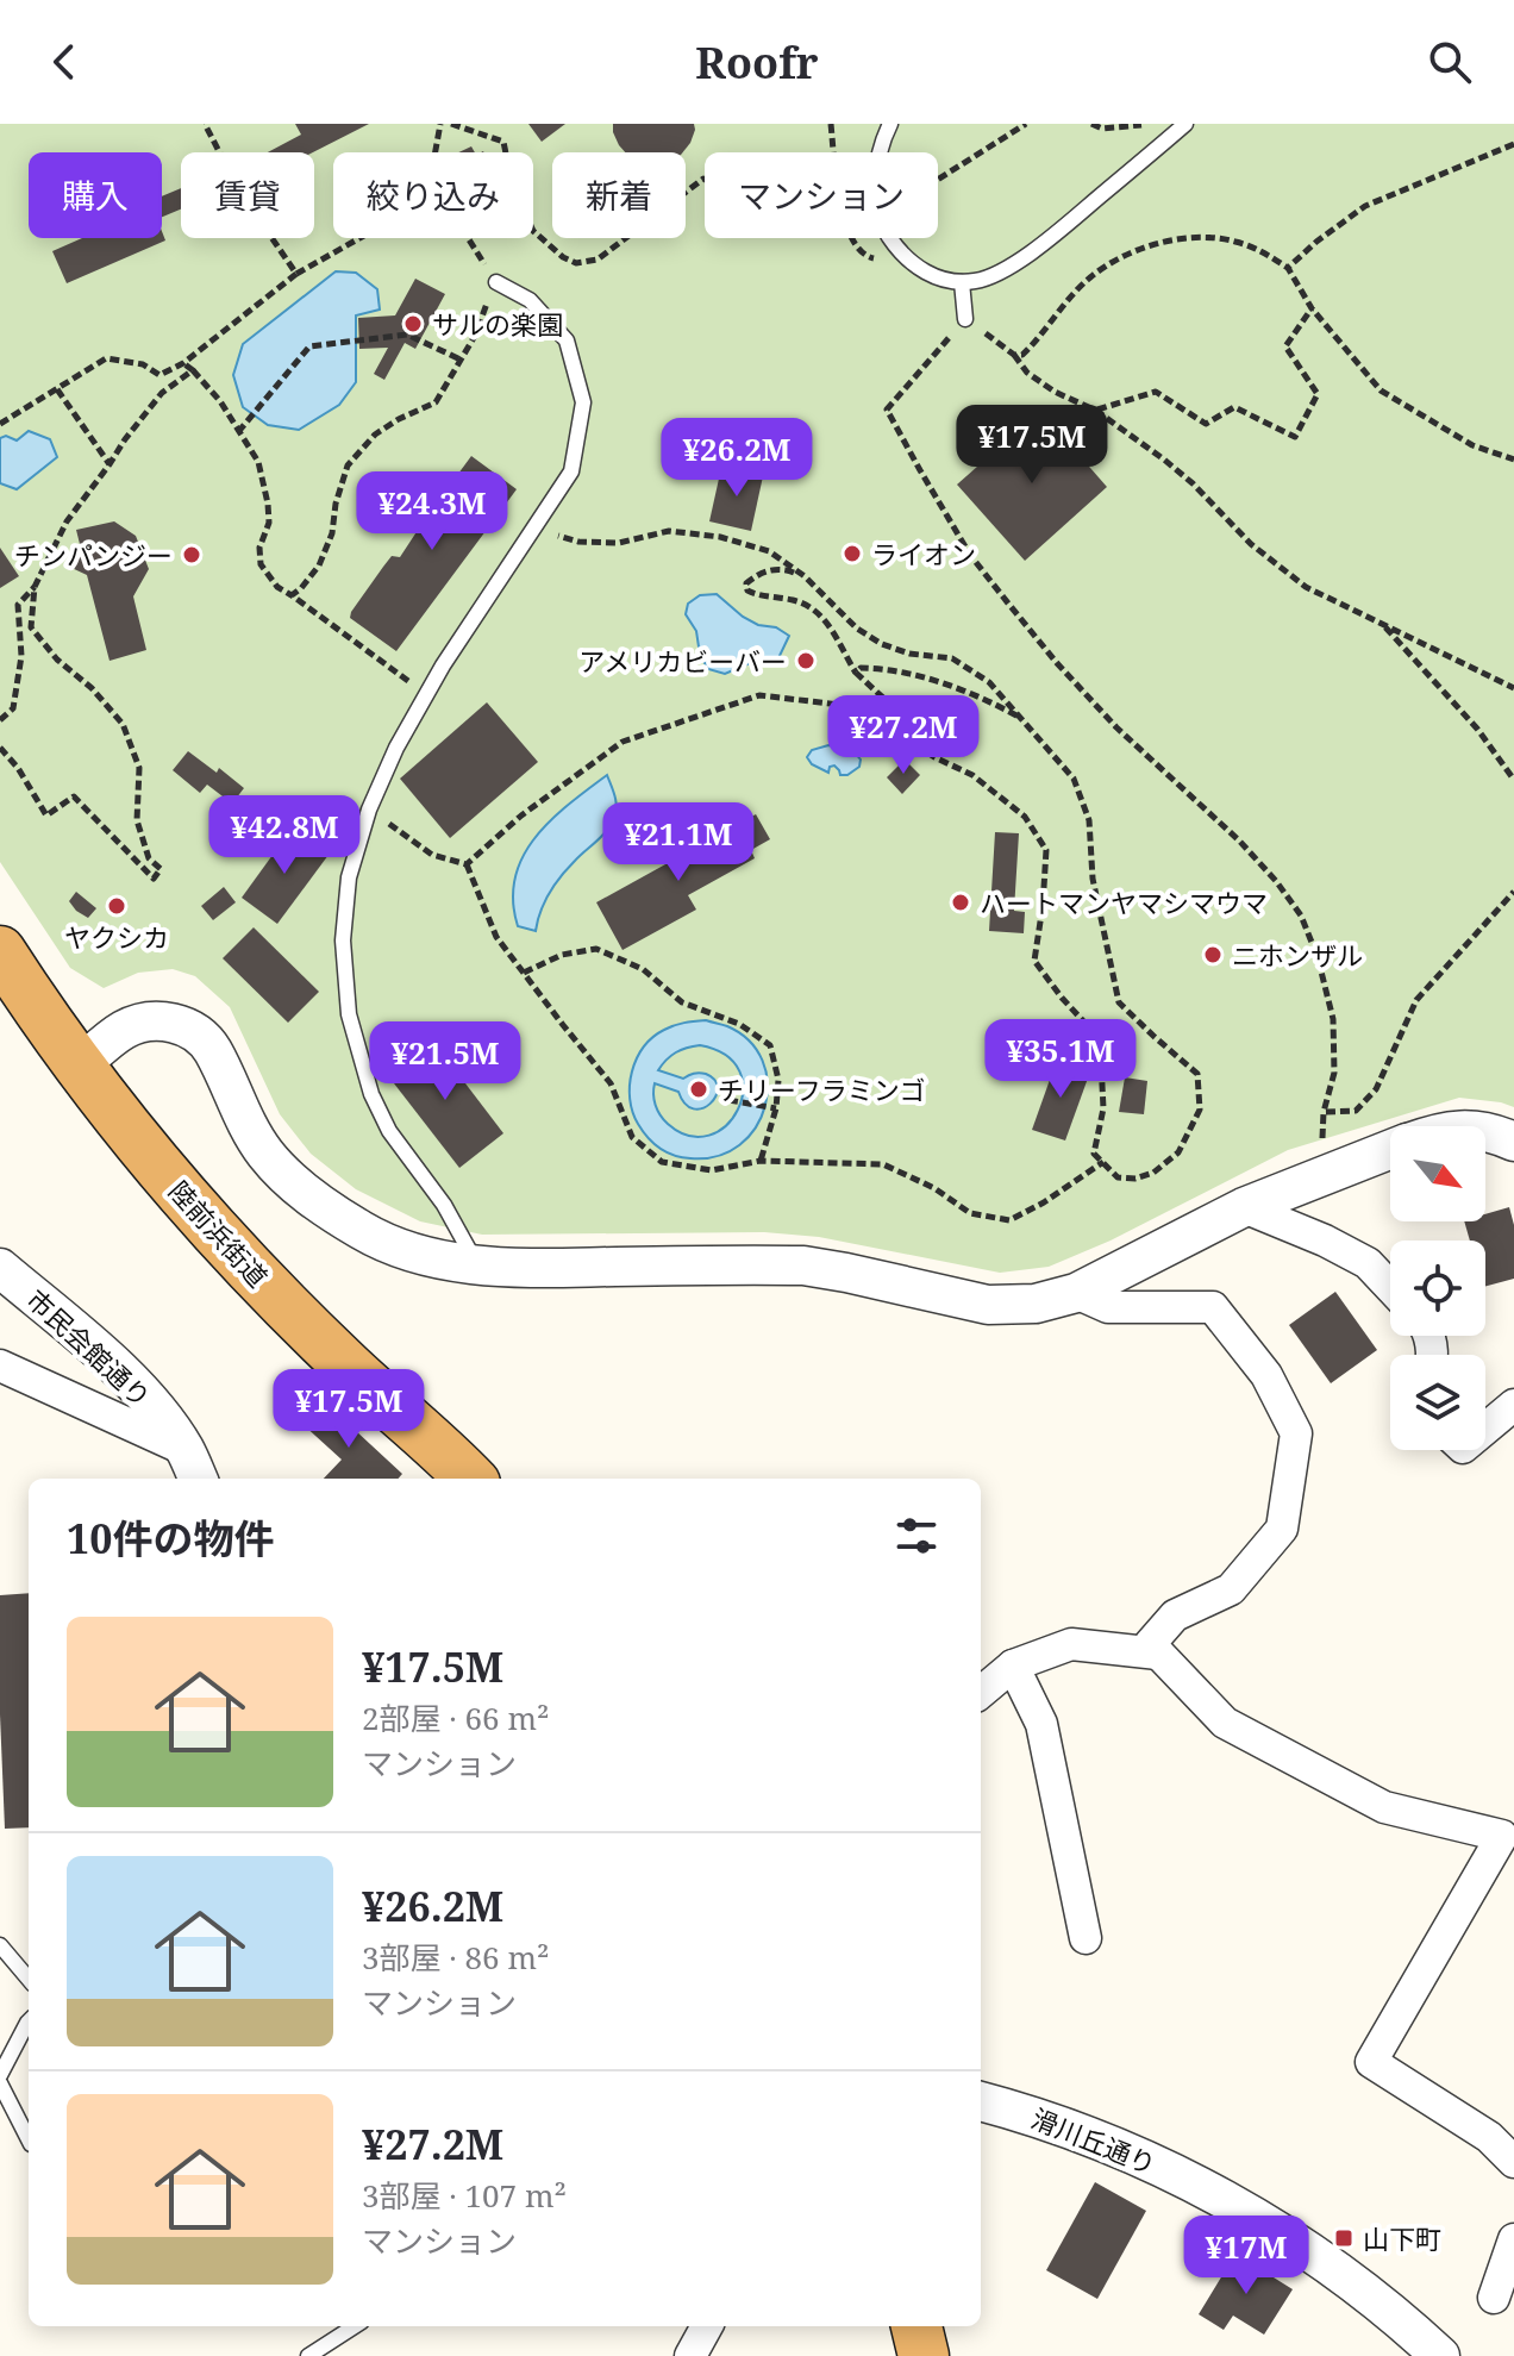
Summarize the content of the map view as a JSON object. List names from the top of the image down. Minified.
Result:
{"streets":{"highway":["陸前浜街道"],"street":["市民会館通り","滑川丘通り"]},"places":{"other":["サルの楽園","ライオン","チンパンジー","アメリカビーバー","ハートマンヤマシマウマ","ヤクシカ","ニホンザル","チリーフラミンゴ"],"transit":["山下町"]},"north":"bottom right","page":{"header":"Roofr","chip":["購入","賃貸","絞り込み","新着","マンション"],"price":["¥17.5M","¥26.2M","¥24.3M","¥27.2M","¥42.8M","¥21.1M","¥35.1M","¥21.5M","¥17.5M","¥17M"],"heading":"10件の物件","list":[{"name":"¥17.5M","note":"2部屋 · 66 m² · マンション"},{"name":"¥26.2M","note":"3部屋 · 86 m² · マンション"},{"name":"¥27.2M","note":"3部屋 · 107 m² · マンション"}]}}
